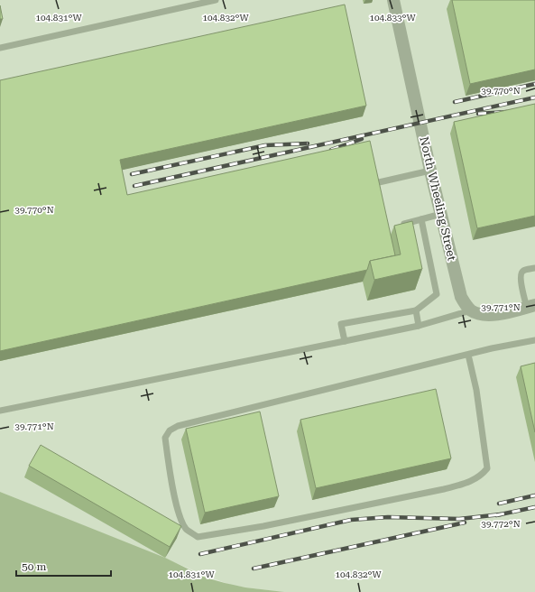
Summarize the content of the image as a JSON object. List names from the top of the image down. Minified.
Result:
{"streets":{"street":["North Wheeling Street"]},"scale_bar":"50 m","coordinates":["104.831°W","104.832°W","104.833°W","39.770°N","39.771°N","39.772°N"]}
